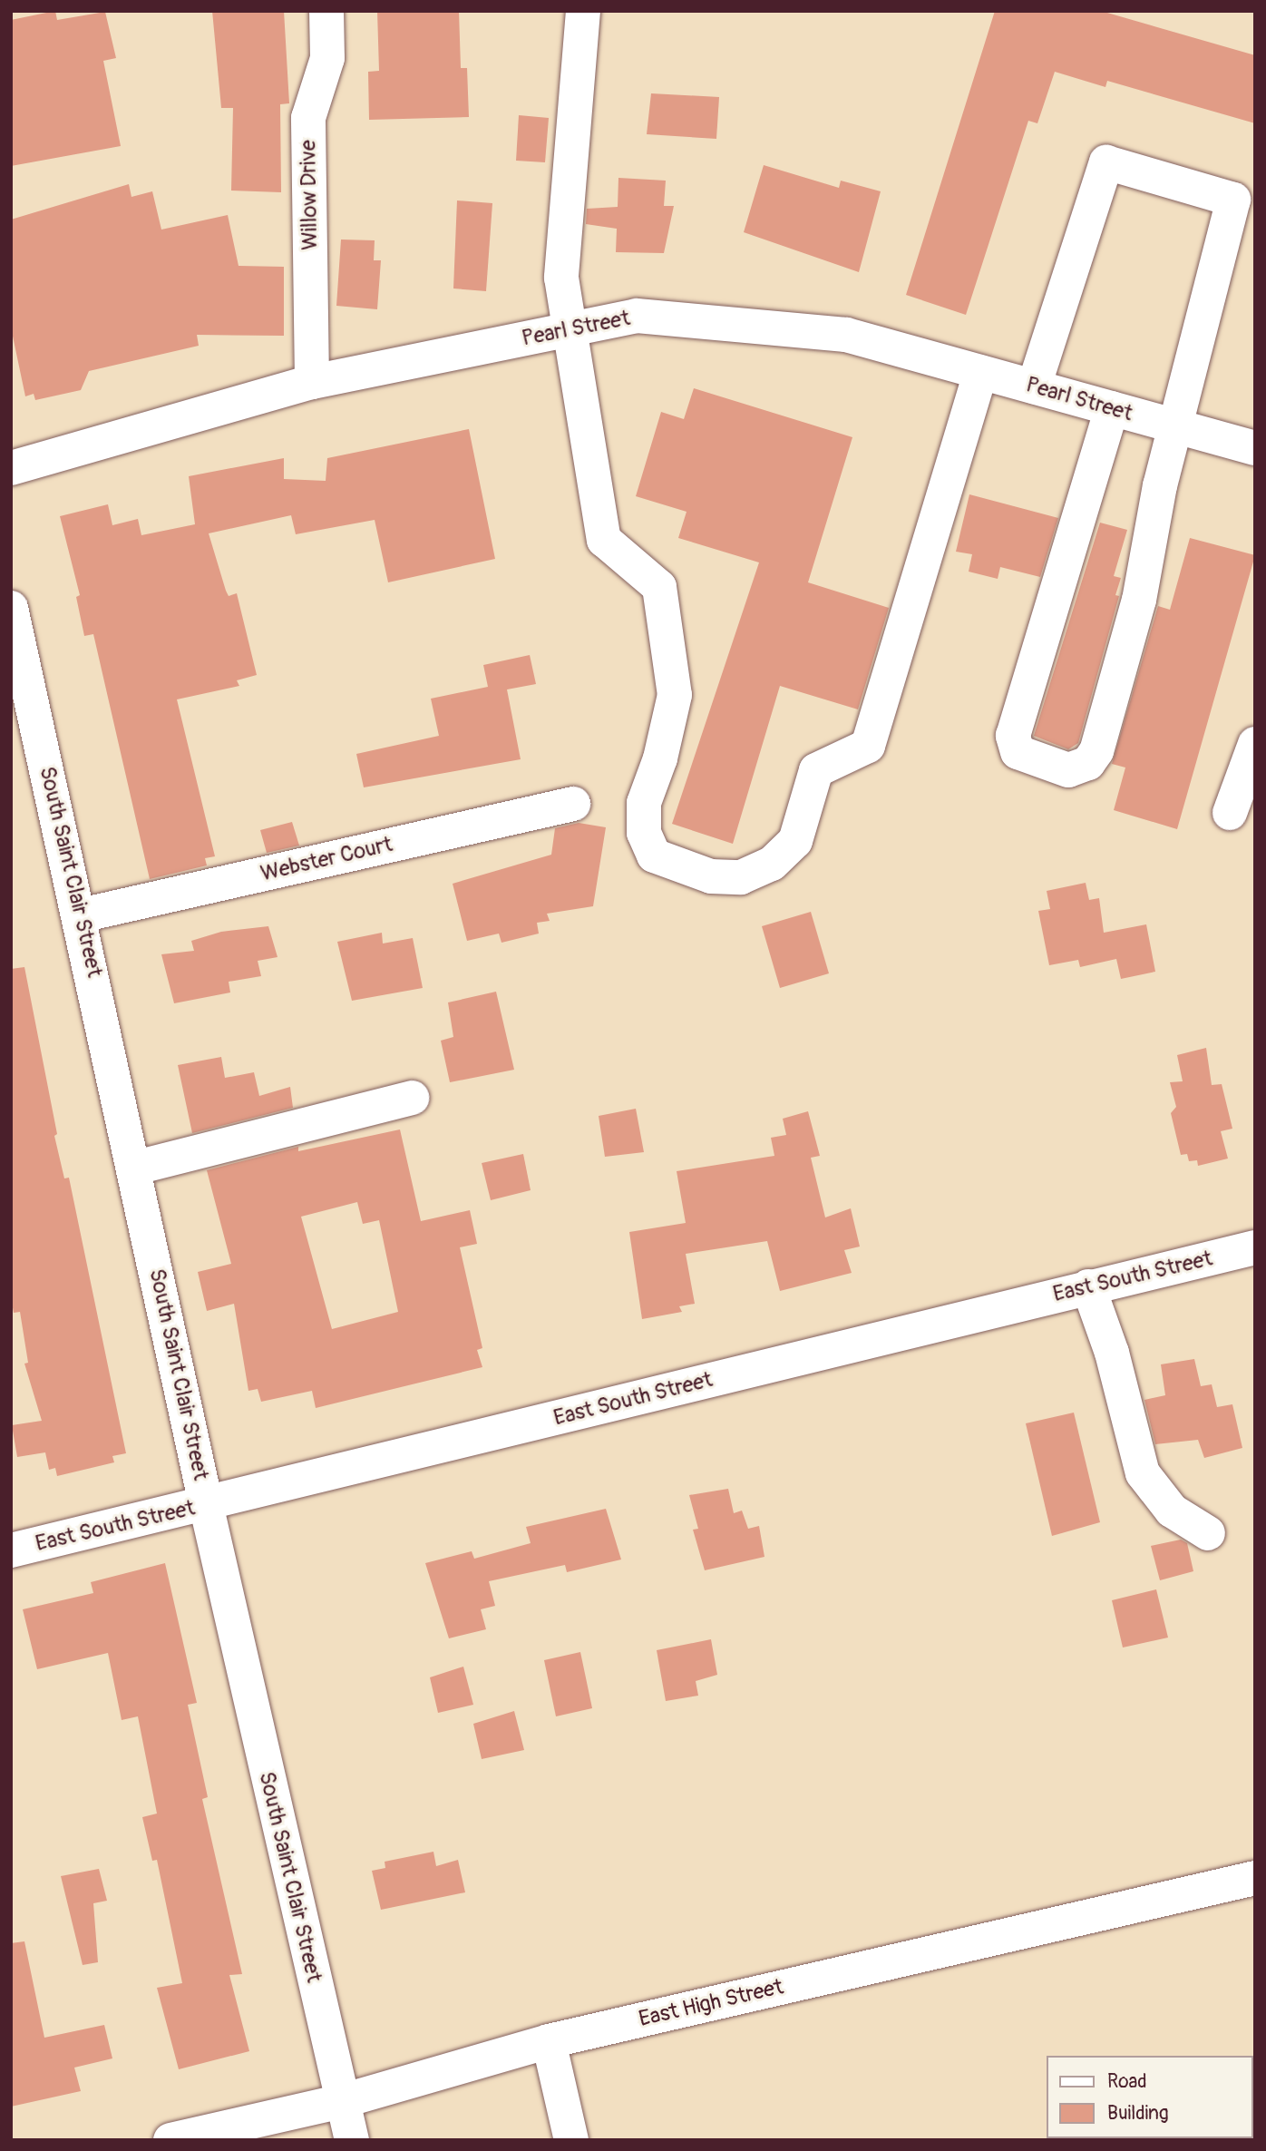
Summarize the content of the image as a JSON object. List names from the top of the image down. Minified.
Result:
{"streets":{"street":["Willow Drive","Pearl Street","Webster Court","South Saint Clair Street","East South Street","East High Street"]},"crossings":[["Willow Drive","Pearl Street"],["Webster Court","South Saint Clair Street"],["South Saint Clair Street","East South Street"],["South Saint Clair Street","East High Street"]],"legend":["Road","Building"]}
